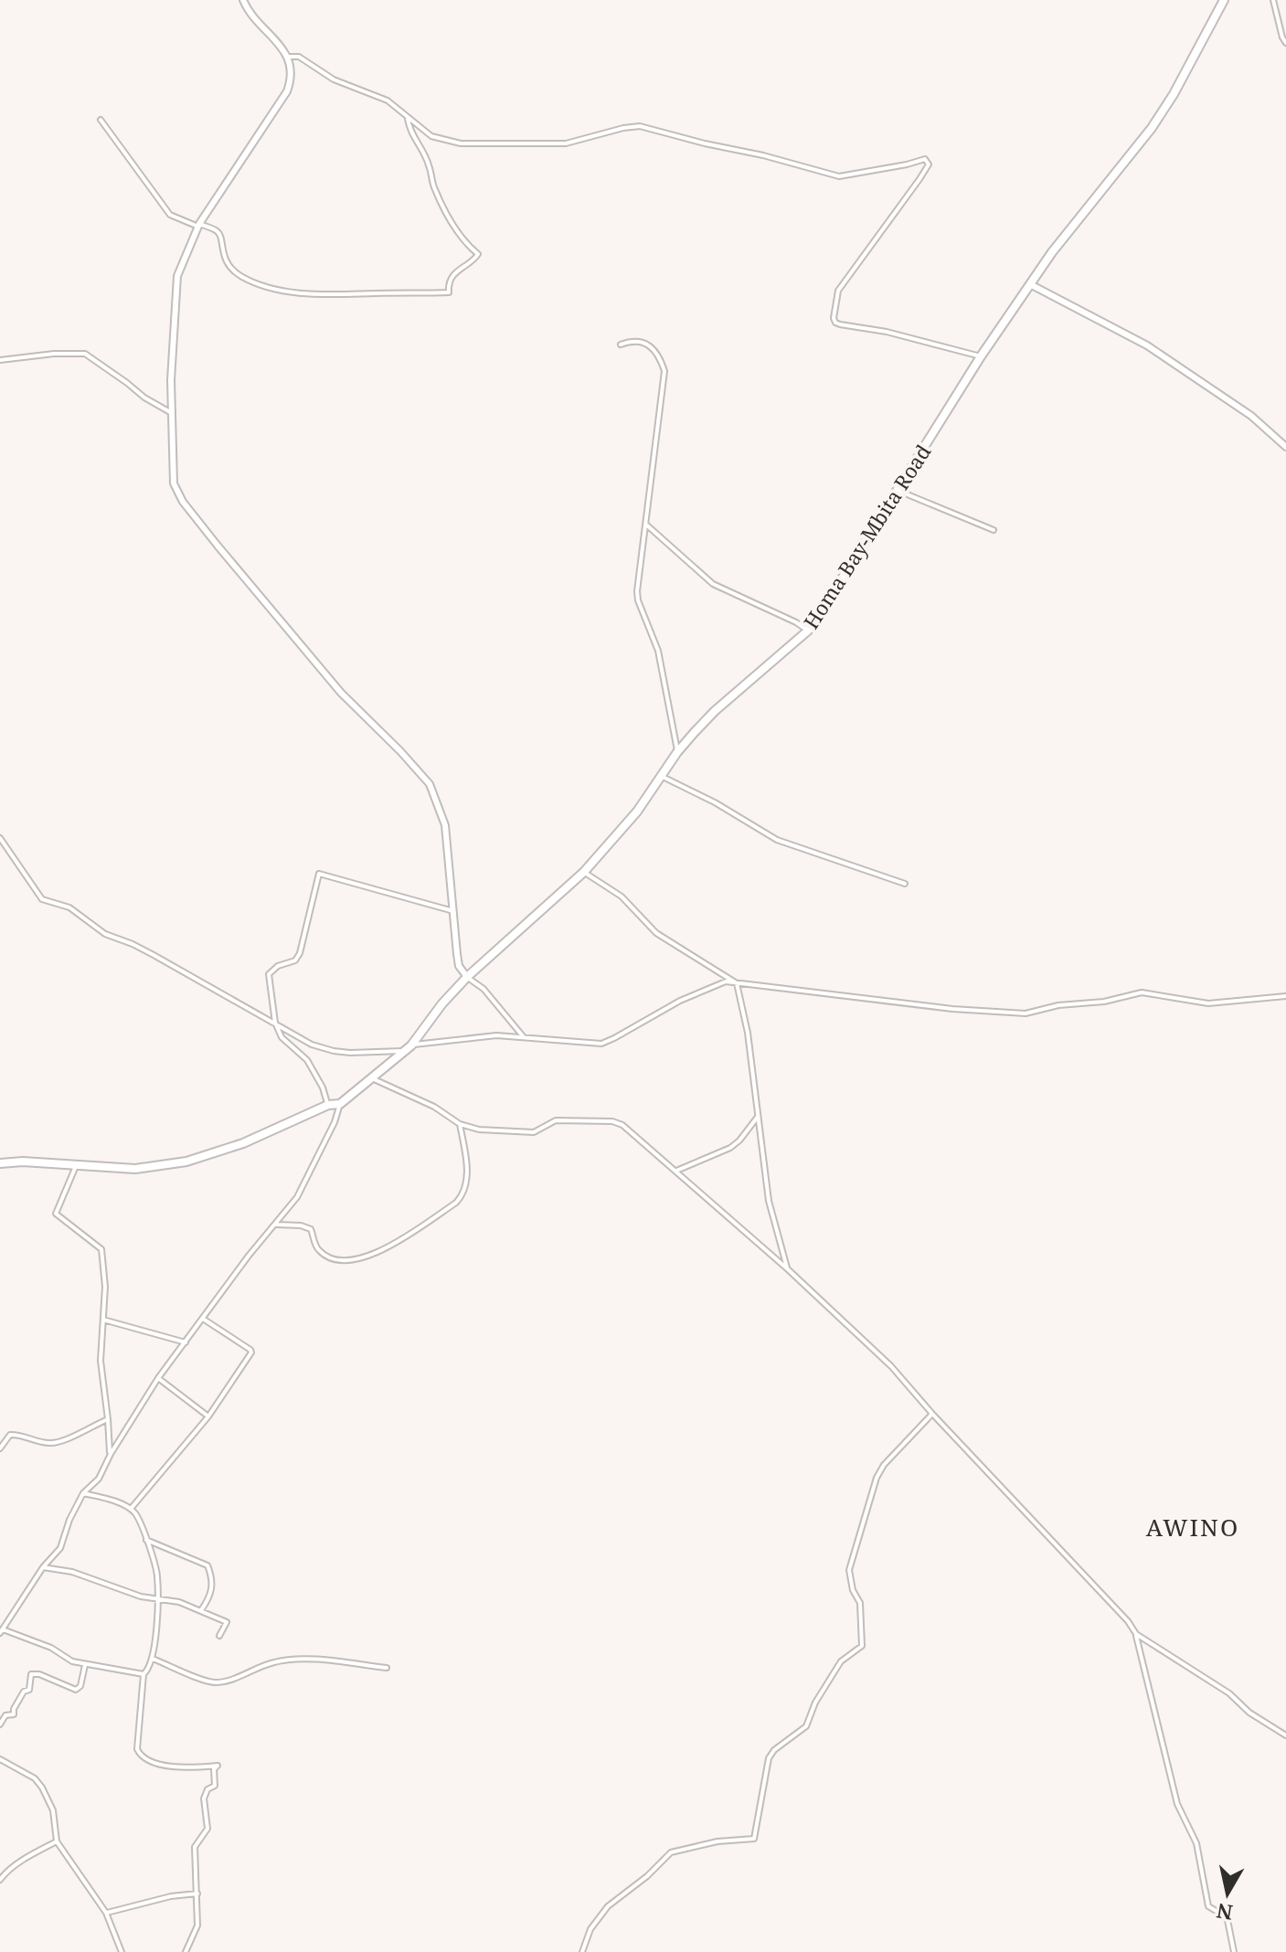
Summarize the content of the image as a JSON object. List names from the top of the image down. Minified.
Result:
{"streets":{"highway":["Homa Bay-Mbita Road"]},"districts":["AWINO"],"north":"bottom"}
